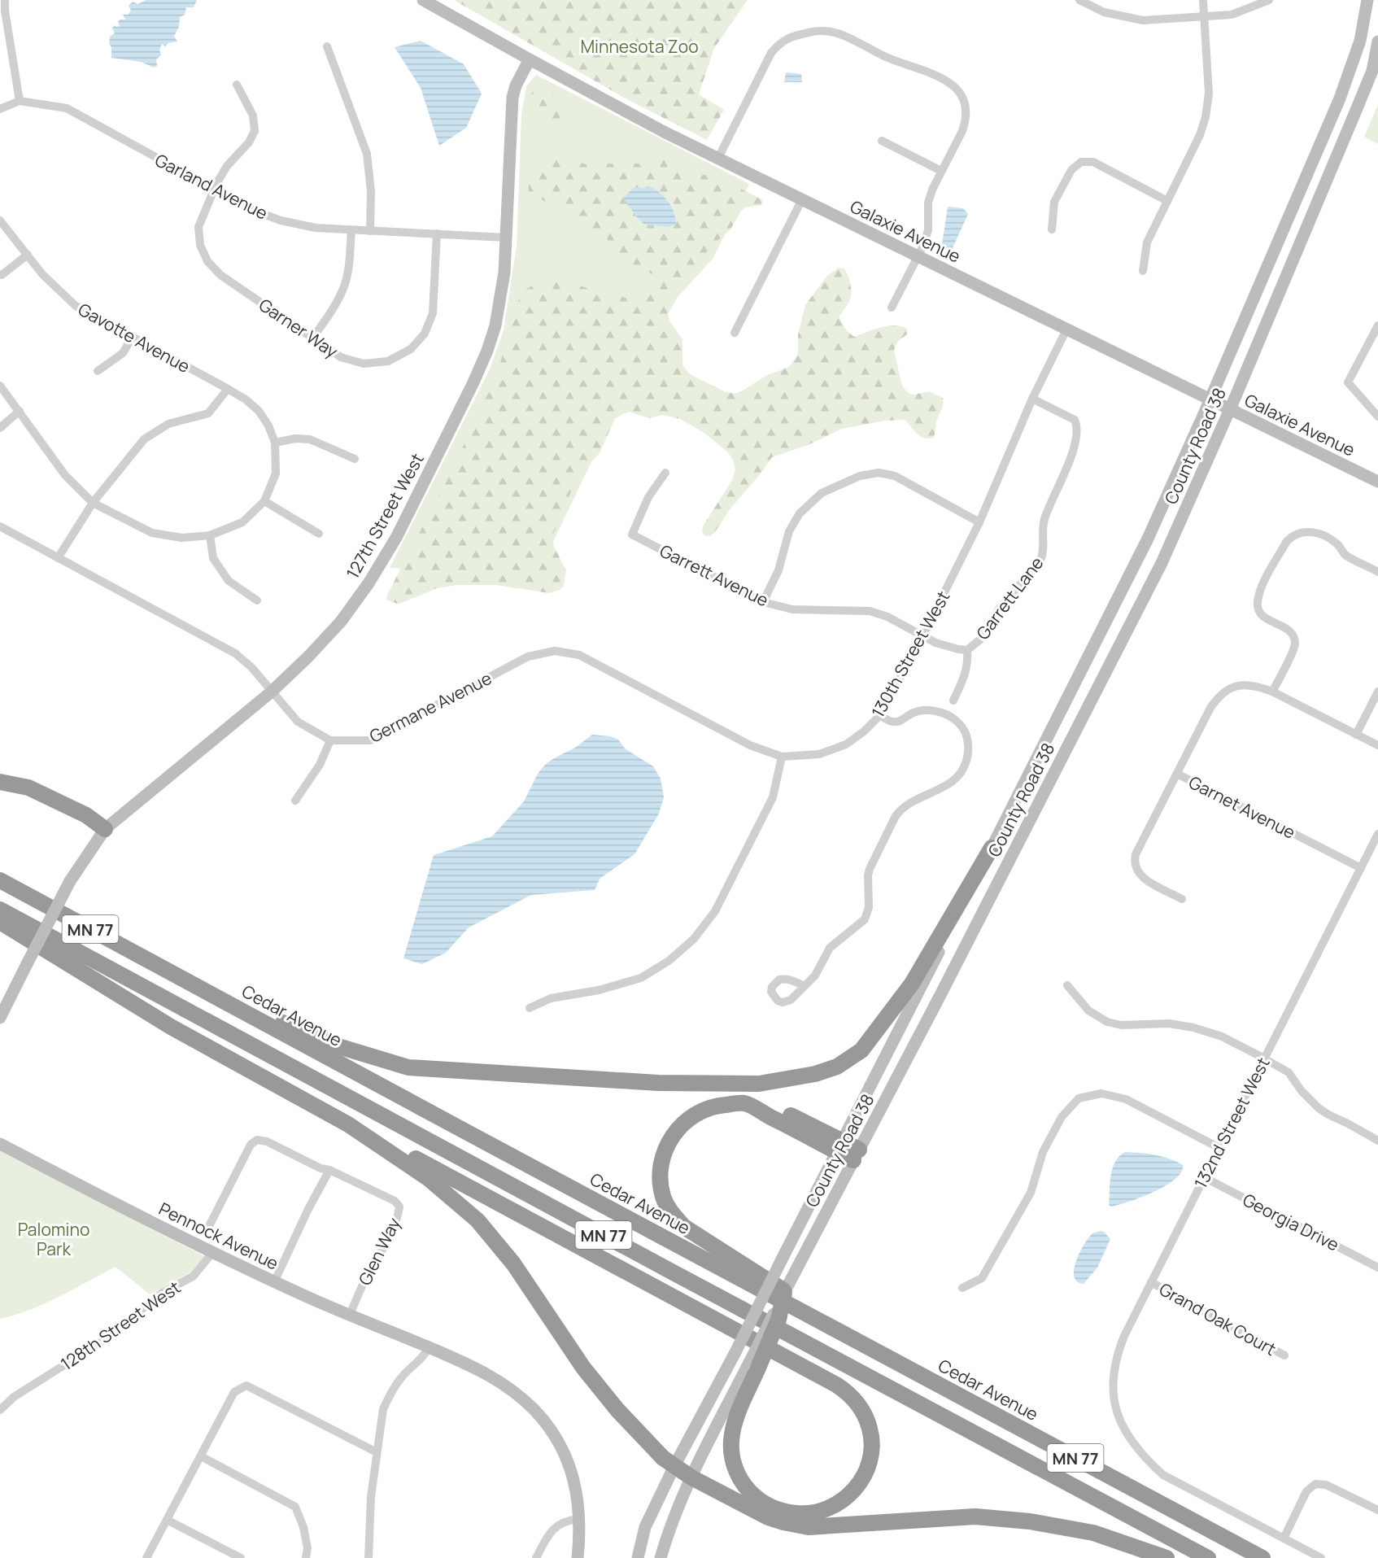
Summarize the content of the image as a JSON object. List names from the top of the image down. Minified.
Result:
{"streets":{"highway":["MN 77","Cedar Avenue"],"main road":["Galaxie Avenue","County Road 38","127th Street West","Pennock Avenue"],"street":["Garland Avenue","Garner Way","Gavotte Avenue","Garrett Avenue","Garrett Lane","130th Street West","Germane Avenue","Garnet Avenue","132nd Street West","Georgia Drive","Glen Way","Grand Oak Court","128th Street West"]},"crossings":[["Garland Avenue","Garner Way"],["Garland Avenue","127th Street West"],["Galaxie Avenue","County Road 38"],["Galaxie Avenue","127th Street West"],["Galaxie Avenue","130th Street West"],["127th Street West","Germane Avenue"],["Garrett Avenue","Garrett Lane"],["Garrett Avenue","130th Street West"],["Garrett Lane","130th Street West"],["130th Street West","Germane Avenue"],["Garnet Avenue","132nd Street West"],["132nd Street West","Georgia Drive"],["132nd Street West","Grand Oak Court"],["Pennock Avenue","Glen Way"],["Pennock Avenue","128th Street West"]],"parks":["Minnesota Zoo","Palomino Park"]}
